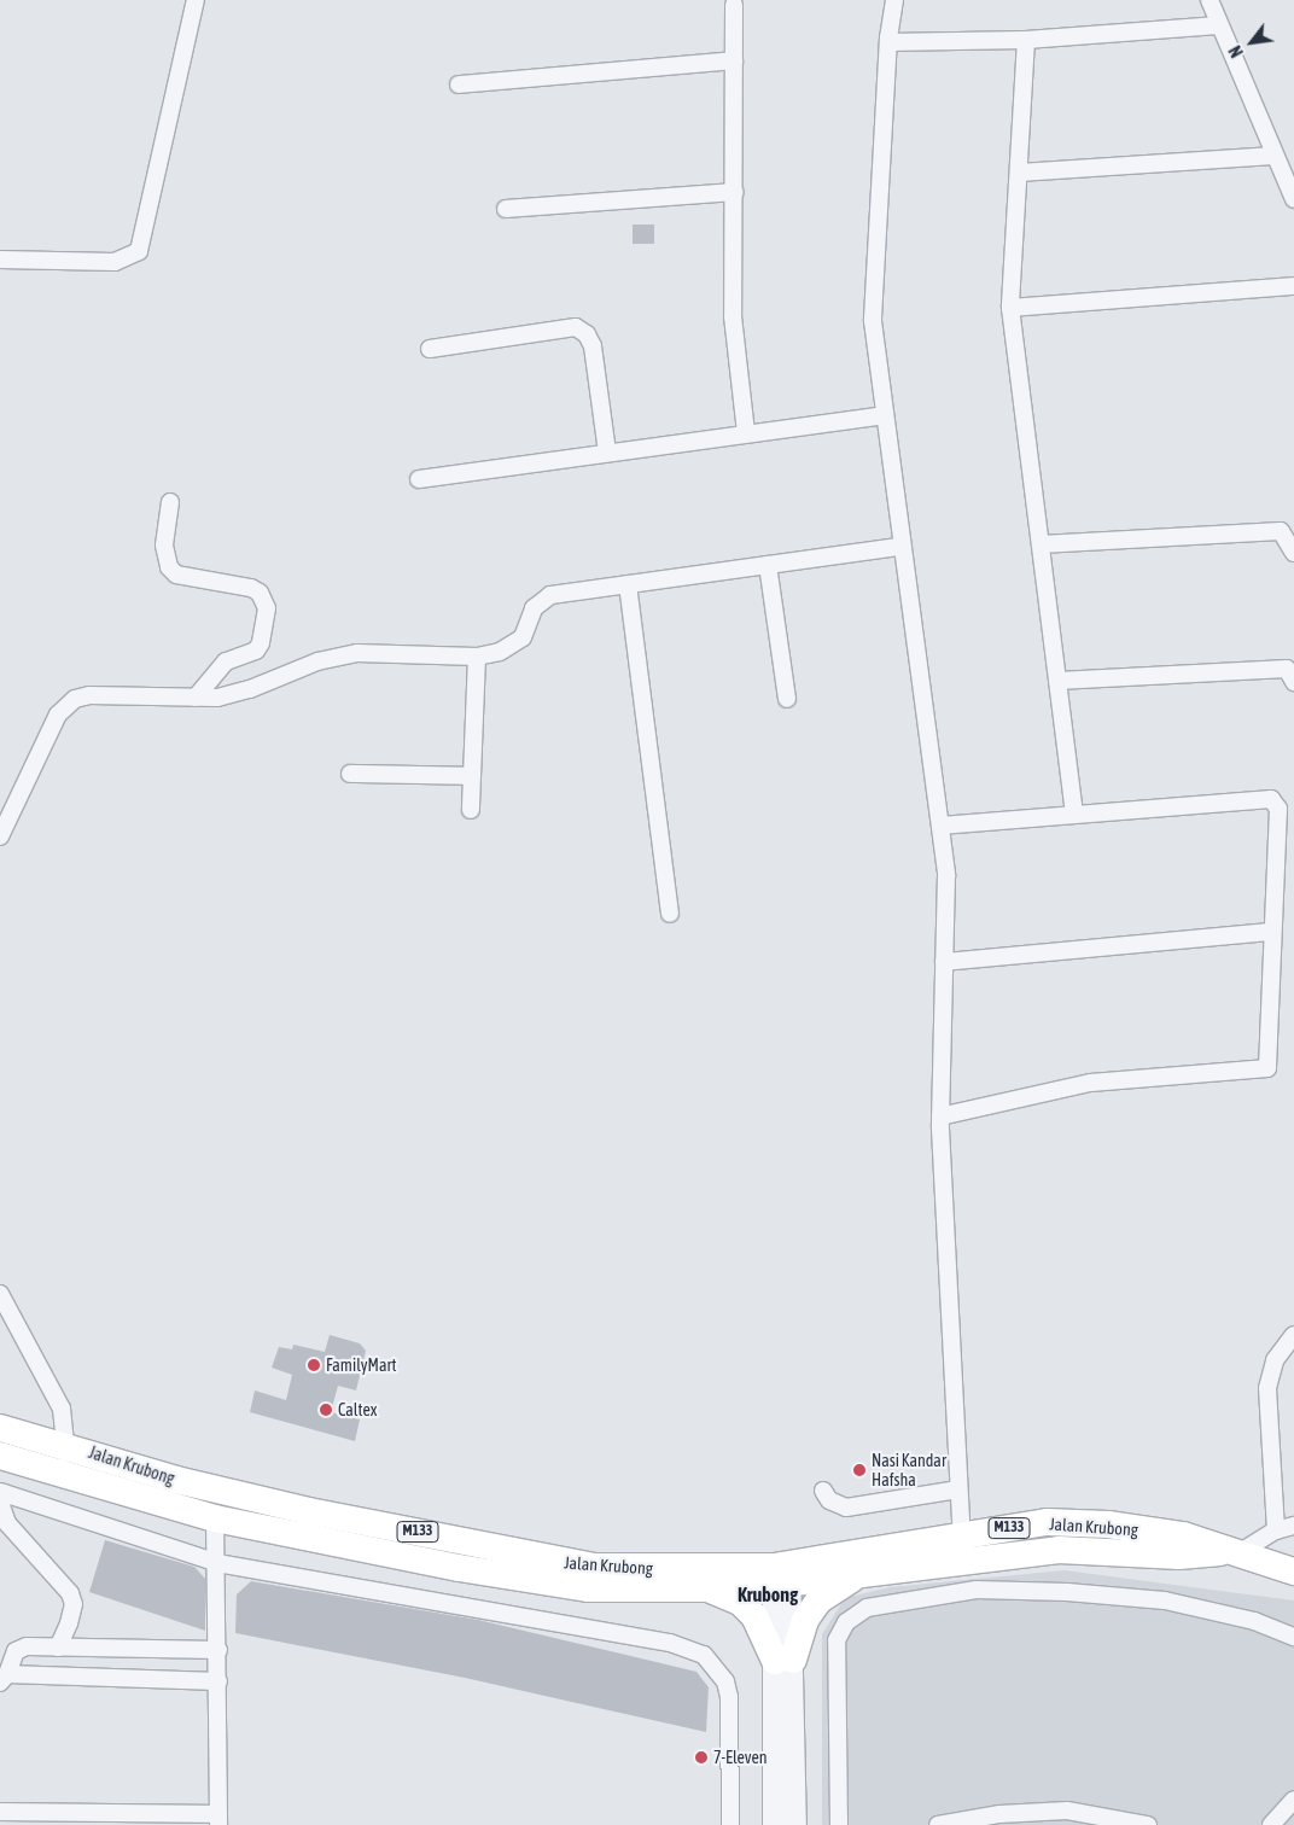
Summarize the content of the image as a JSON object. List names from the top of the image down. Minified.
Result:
{"streets":{"main road":["Jalan Krubong","M133"]},"districts":["Krubong"],"places":["FamilyMart","Caltex","Nasi Kandar Hafsha","7-Eleven"],"north":"bottom left"}
